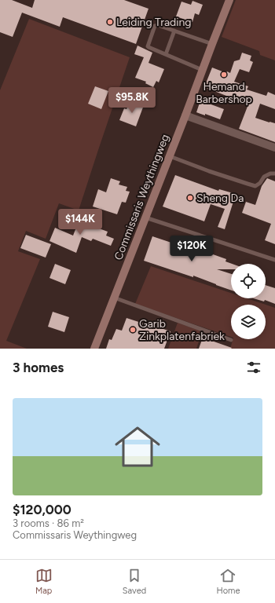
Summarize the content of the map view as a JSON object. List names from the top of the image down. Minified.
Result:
{"streets":{"main road":["Commissaris Weythingweg"]},"places":["Leiding Trading","Hemand Barbershop","Sheng Da","Garib Zinkplatenfabriek"],"page":{"price":["$95.8K","$144K","$120K"],"heading":"3 homes","list":[{"name":"$120,000","note":"3 rooms · 86 m² · Commissaris Weythingweg"}],"tabs":["Map","Saved","Home"]}}
